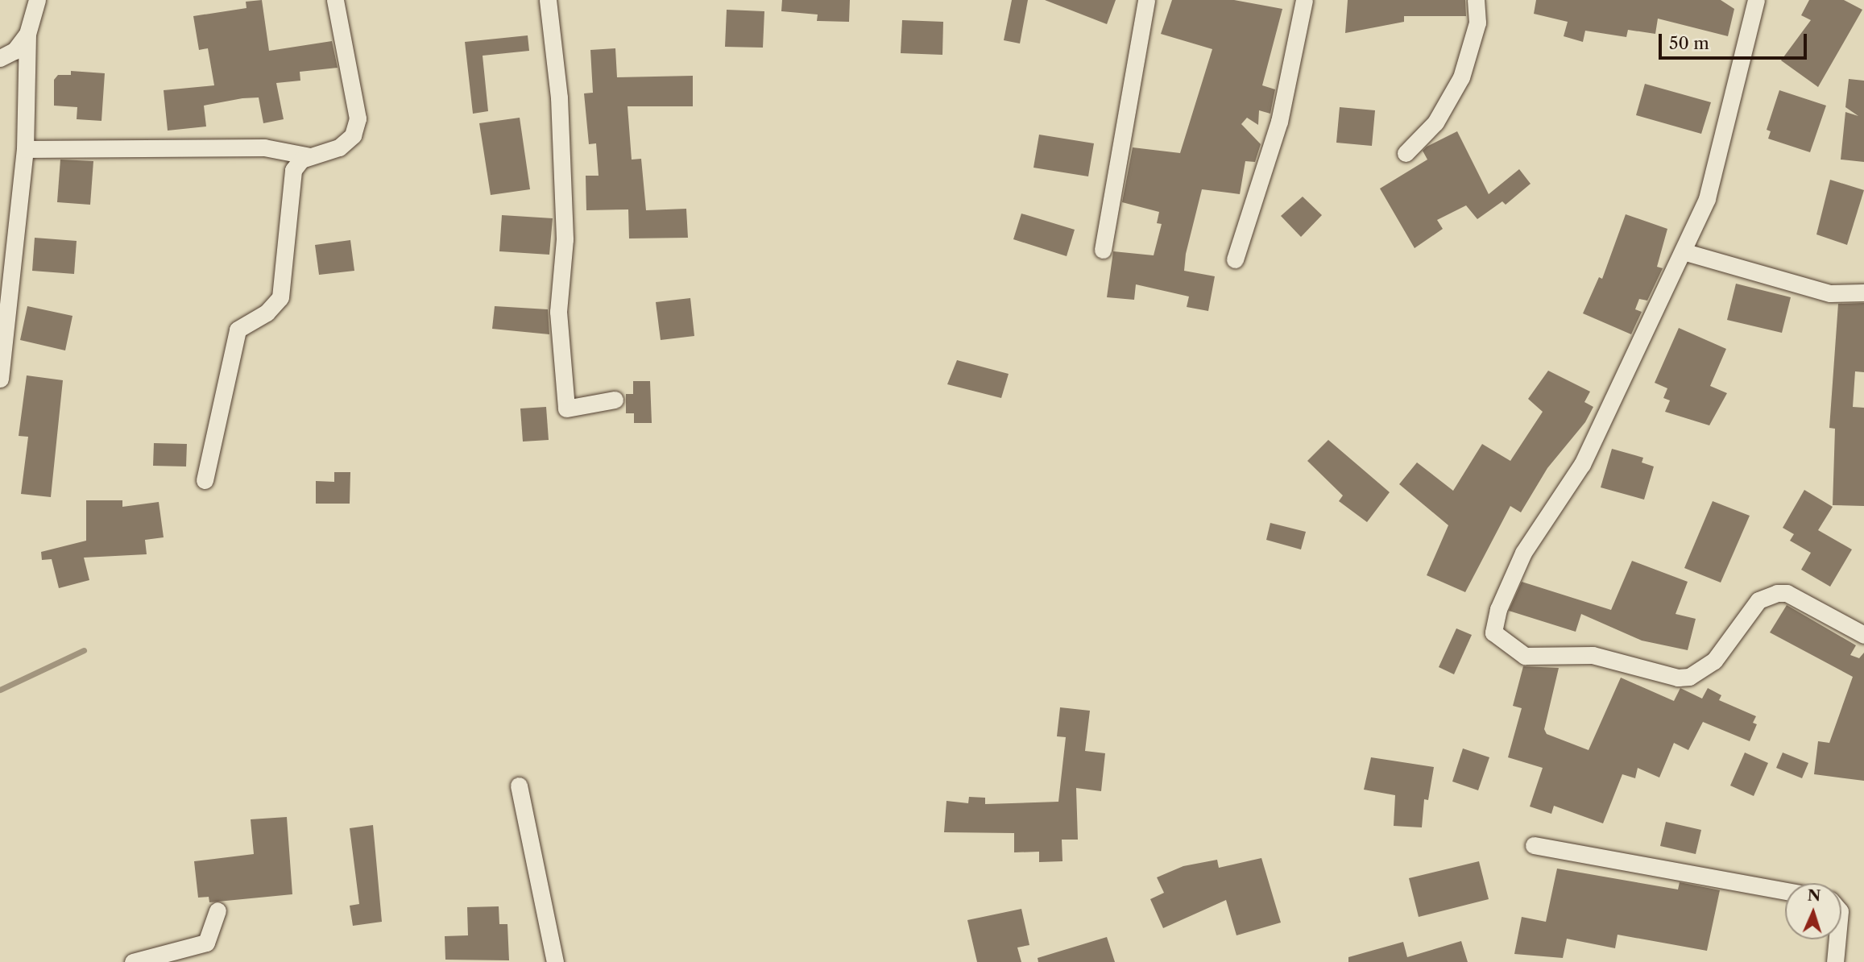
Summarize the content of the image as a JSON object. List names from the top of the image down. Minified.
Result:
{"scale_bar":"50 m","north":"top"}
